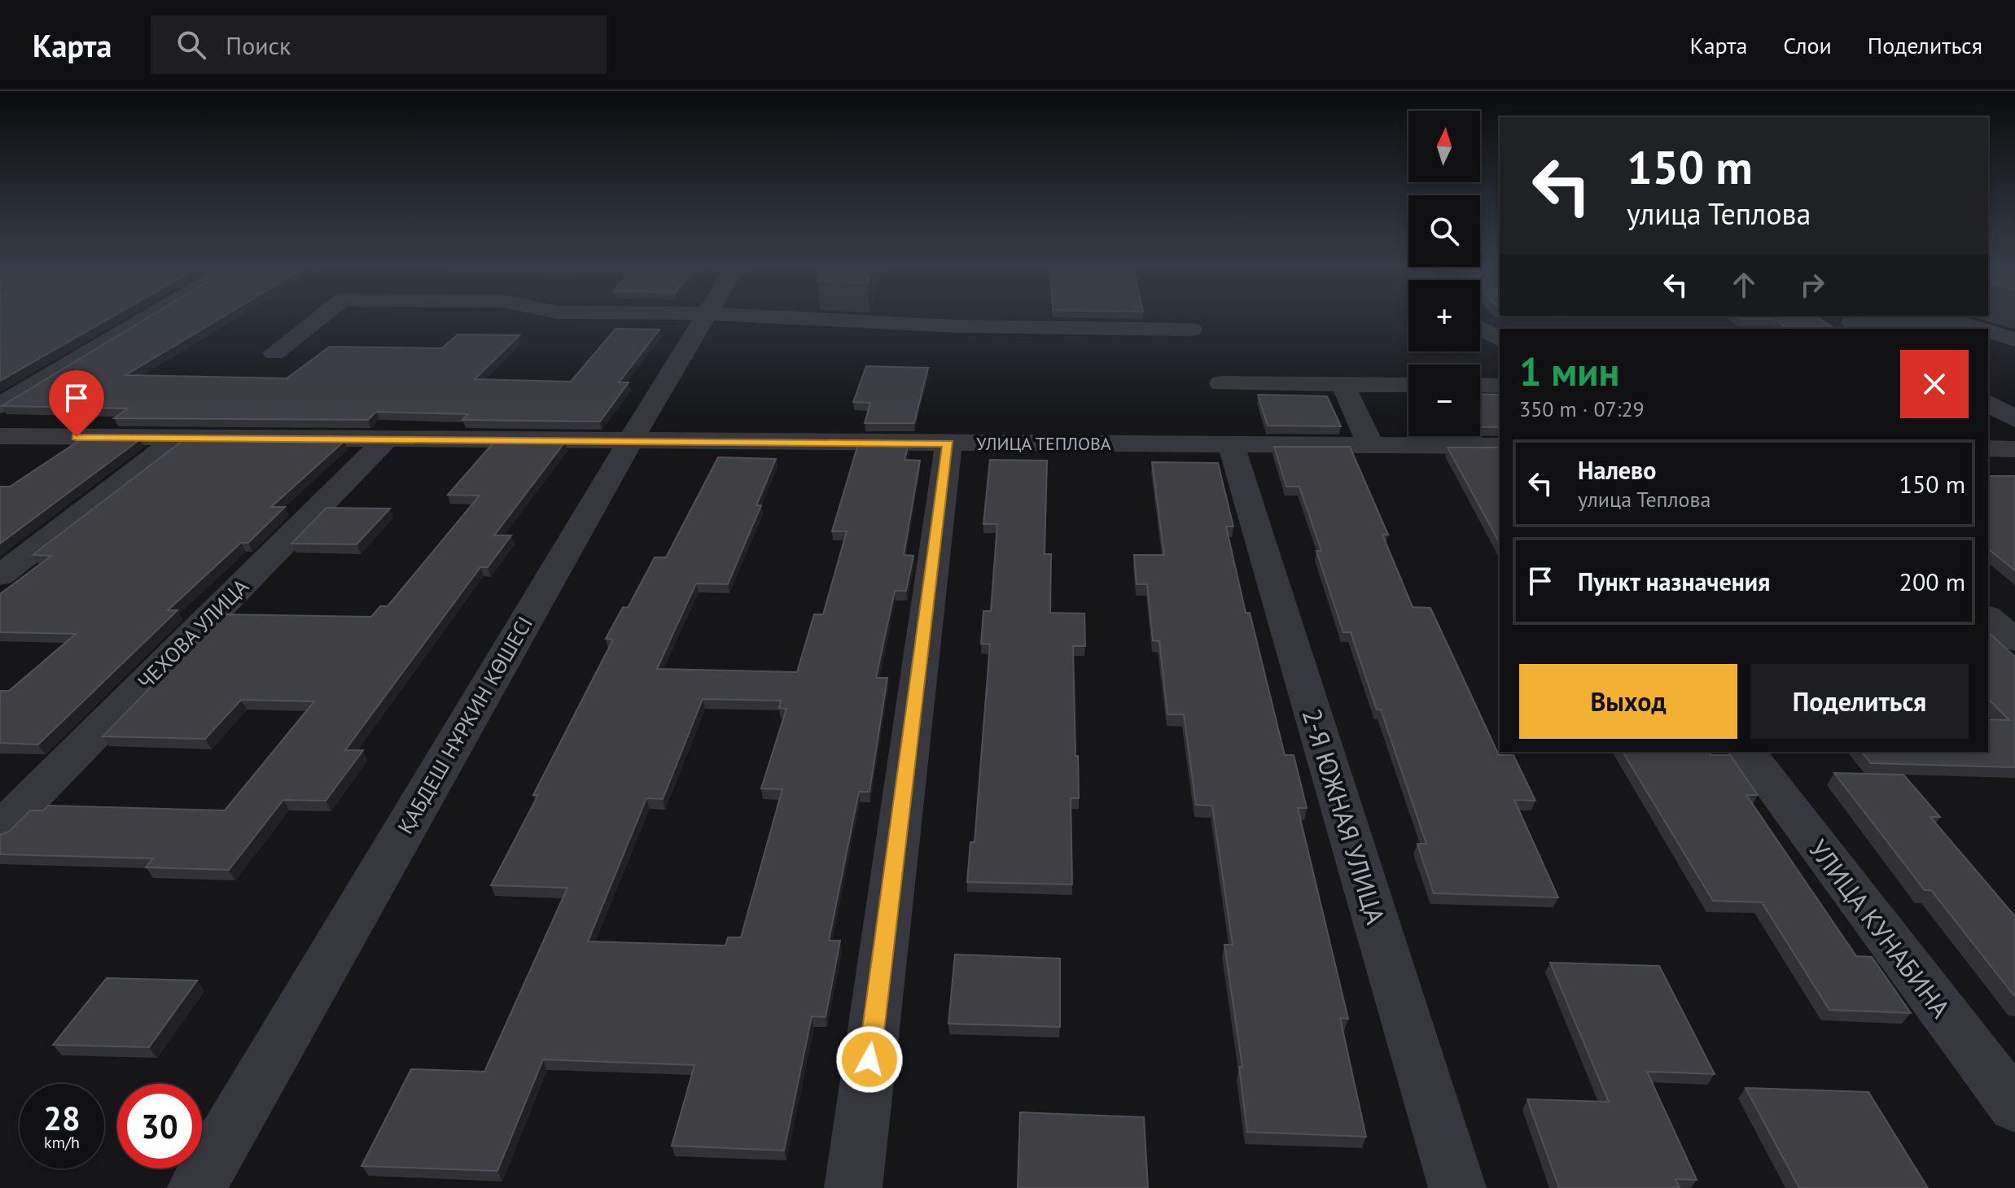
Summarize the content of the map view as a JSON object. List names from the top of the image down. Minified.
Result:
{"streets":{"street":["УЛИЦА ТЕПЛОВА","ЧЕХОВА УЛИЦА","ҚАБДЕШ НҰРКИН КӨШЕСІ","2-Я ЮЖНАЯ УЛИЦА","УЛИЦА КУНАБИНА"]},"crossings":[["УЛИЦА ТЕПЛОВА","ЧЕХОВА УЛИЦА"],["УЛИЦА ТЕПЛОВА","ҚАБДЕШ НҰРКИН КӨШЕСІ"],["УЛИЦА ТЕПЛОВА","2-Я ЮЖНАЯ УЛИЦА"]],"north":"top","page":{"header":"Карта","search":"Поиск","nav":["Карта","Слои","Поделиться"],"map_buttons":["+","−"],"turn":["150 m","улица Теплова"],"heading":["1 мин","350 m · 07:29"],"list":[{"name":"Налево","note":"улица Теплова","value":"150 m"},{"name":"Пункт назначения","value":"200 m"}],"buttons":["Выход","Поделиться"],"speed":"28 km/h","limit":"30"}}
